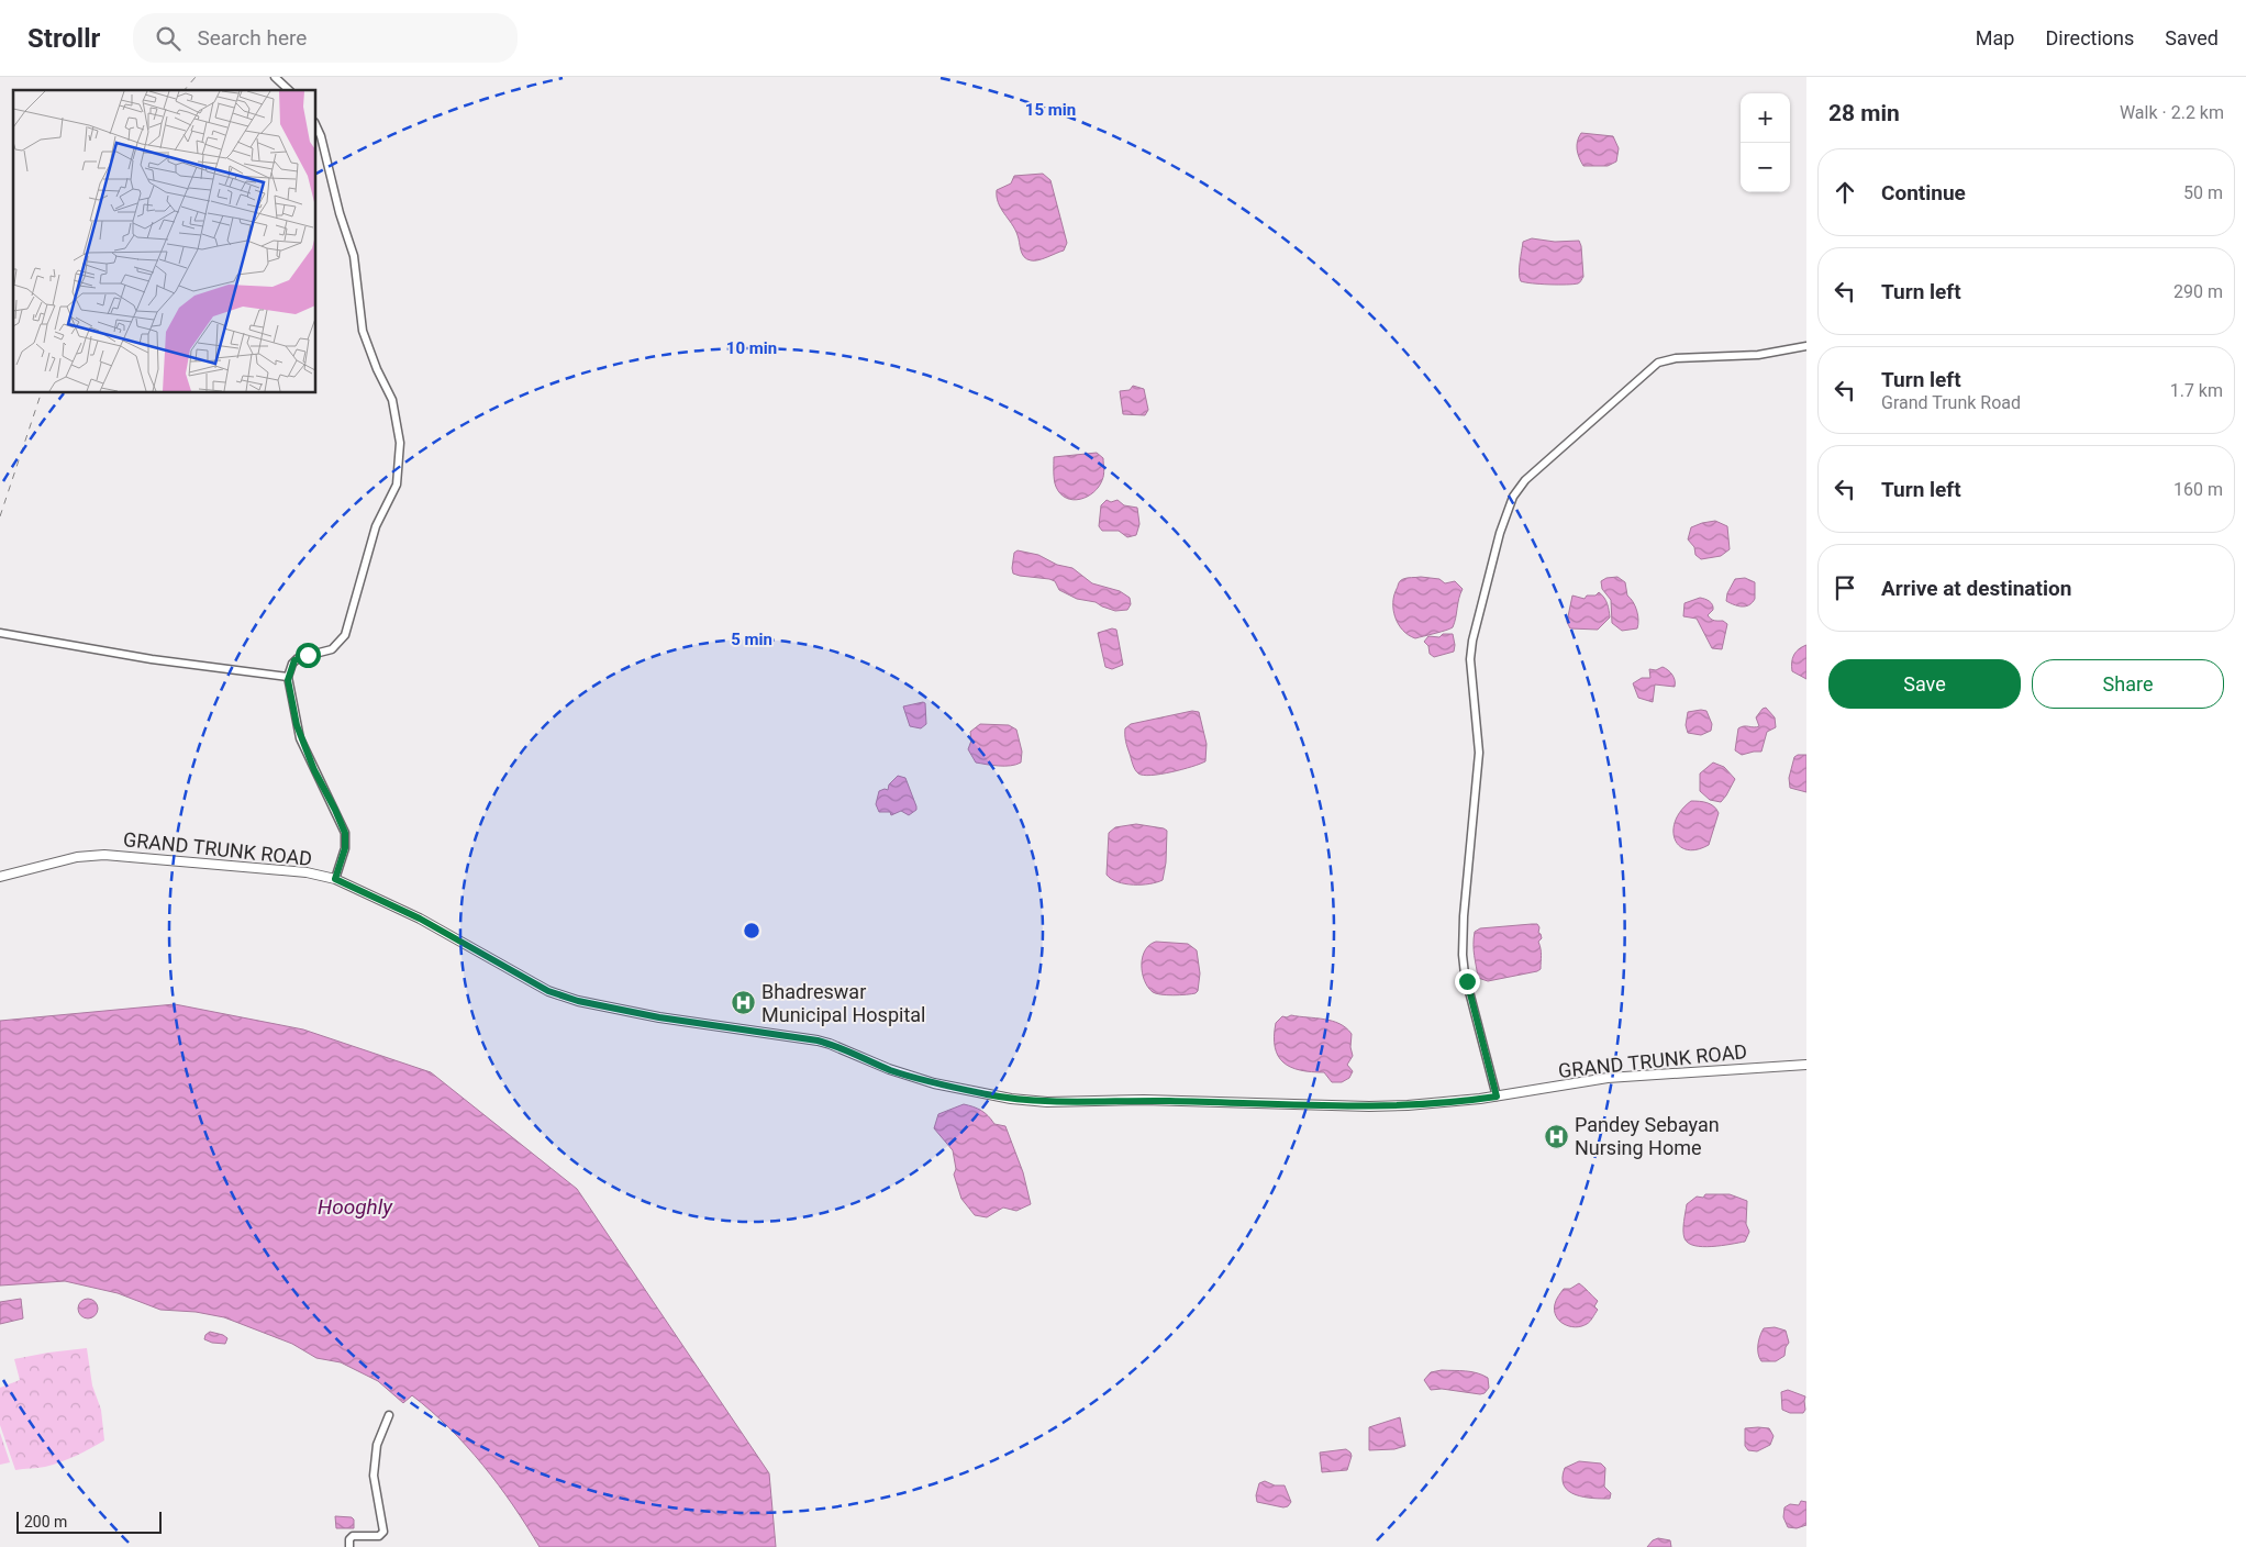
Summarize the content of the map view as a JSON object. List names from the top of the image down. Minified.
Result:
{"streets":{"main road":["GRAND TRUNK ROAD"]},"water":["Hooghly"],"places":{"hospital":["Bhadreswar Municipal Hospital","Pandey Sebayan Nursing Home"]},"scale_bar":"200 m","page":{"header":"Strollr","search":"Search here","nav":["Map","Directions","Saved"],"heading":["28 min","Walk · 2.2 km"],"map_buttons":["+","−"],"list":[["Continue","50 m"],["Turn left","290 m"],["Turn left","Grand Trunk Road","1.7 km"],["Turn left","160 m"],"Arrive at destination"],"buttons":["Save","Share"],"scale":"200 m"},"rings":["15 min","10 min","5 min"]}
